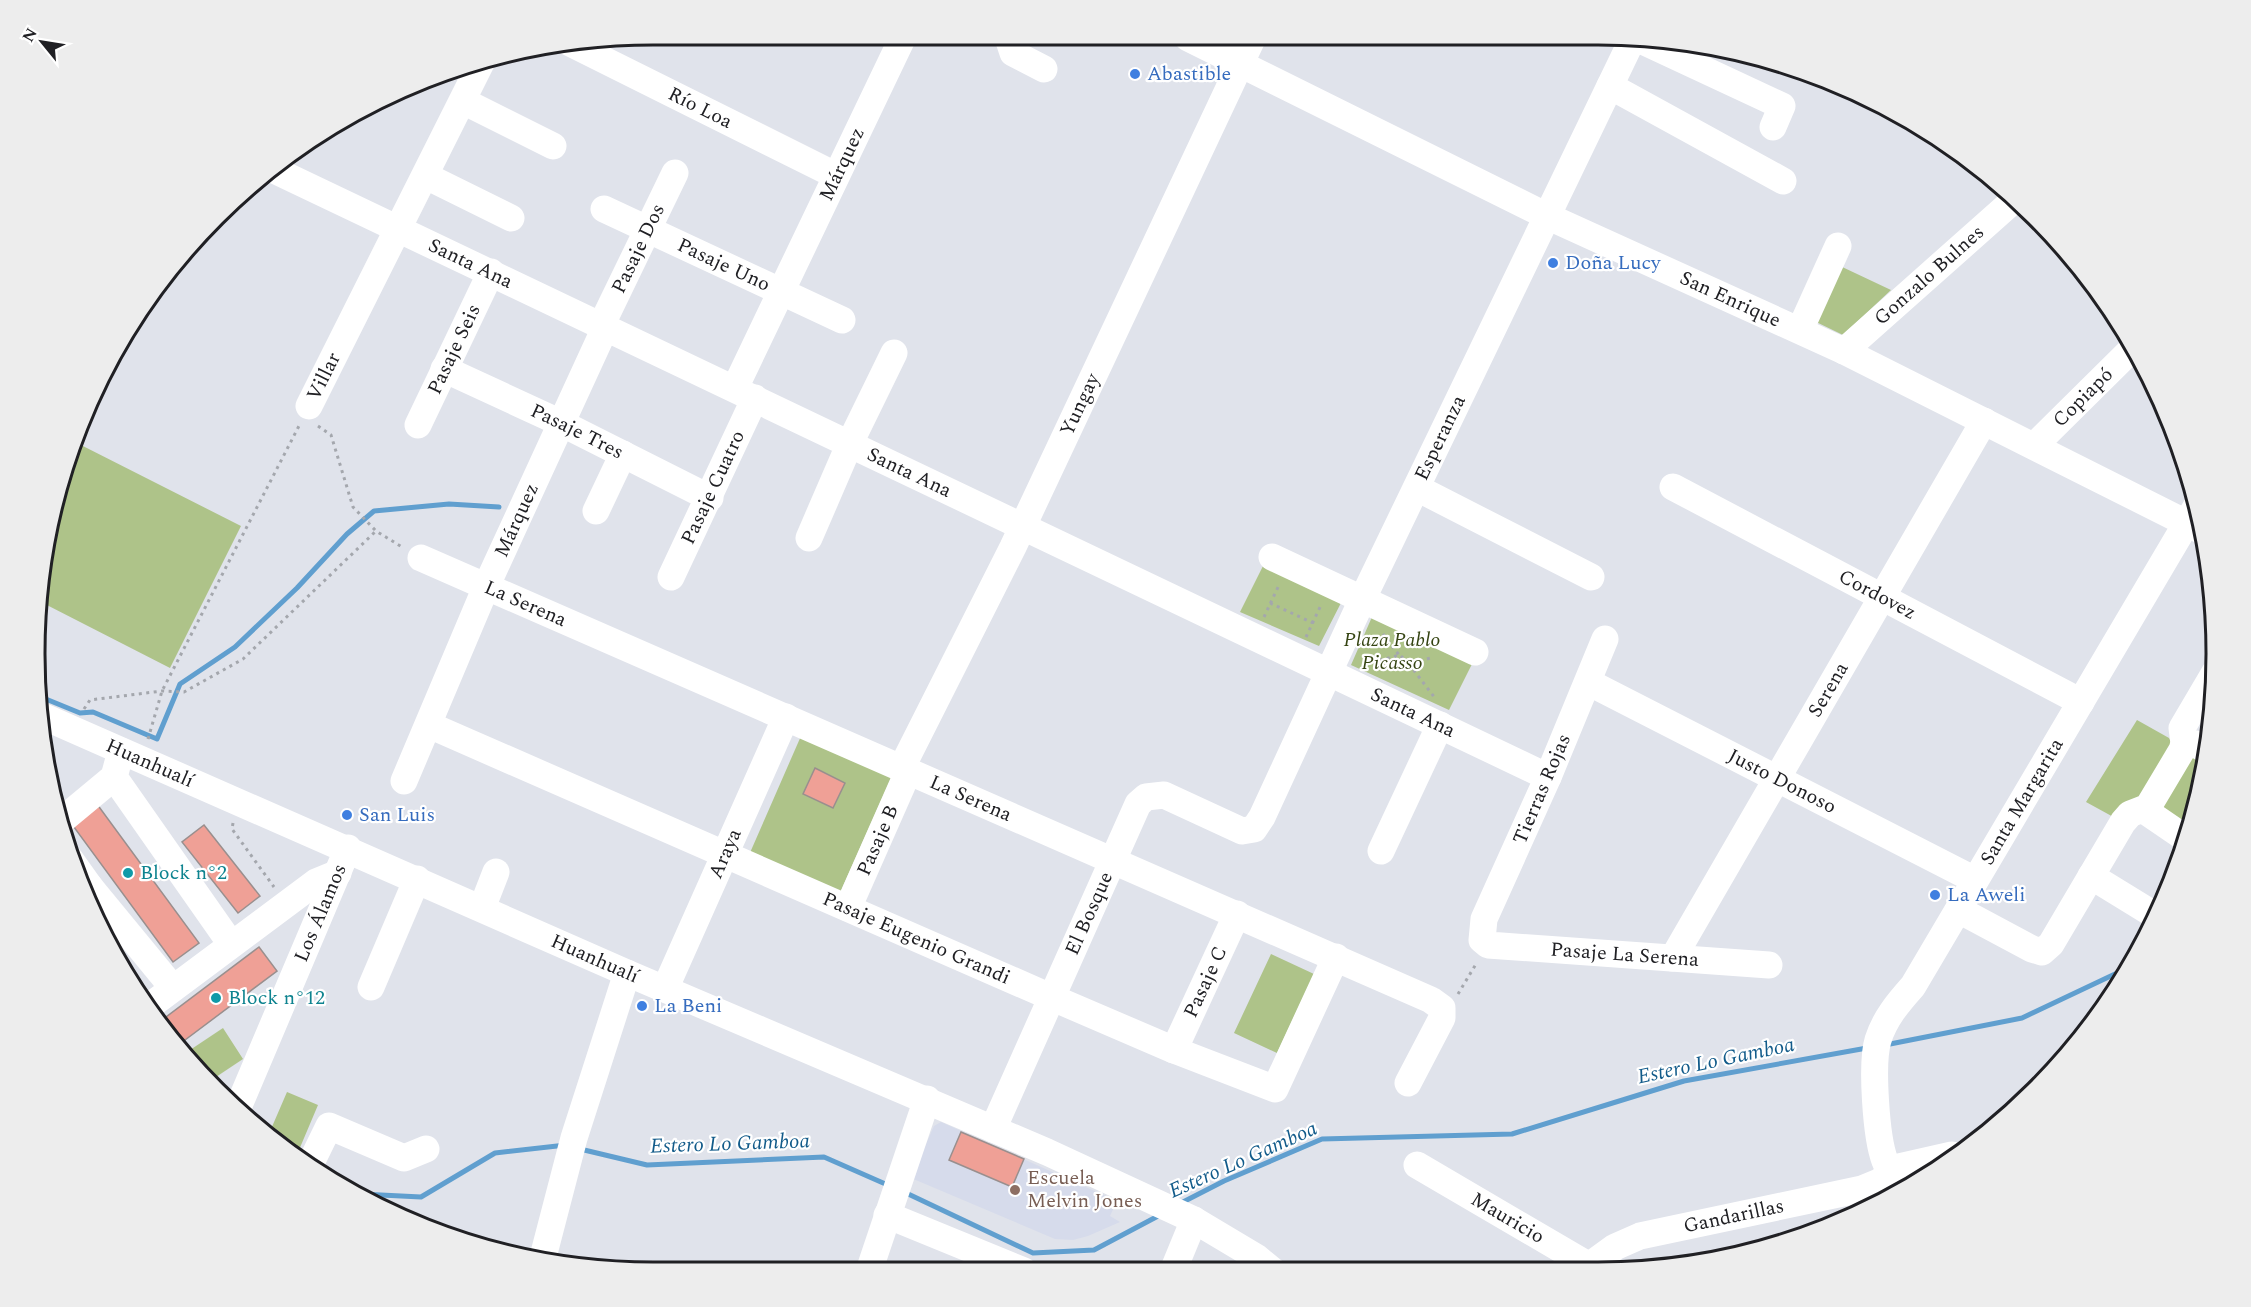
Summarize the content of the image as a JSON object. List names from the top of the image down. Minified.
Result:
{"streets":{"street":["Río Loa","Márquez","Pasaje Dos","Santa Ana","Pasaje Uno","Gonzalo Bulnes","San Enrique","Pasaje Seis","Villar","Copiapó","Yungay","Pasaje Tres","Esperanza","Pasaje Cuatro","Cordovez","La Serena","Serena","Huanhualí","Justo Donoso","Tierras Rojas","Santa Margarita","Pasaje B","Araya","Los Álamos","El Bosque","Pasaje Eugenio Grandi","Pasaje La Serena","Pasaje C","Gandarillas","Mauricio"]},"crossings":[["Río Loa","Márquez"],["Márquez","Pasaje Dos"],["Márquez","Santa Ana"],["Márquez","Pasaje Uno"],["Márquez","Pasaje Tres"],["Márquez","Pasaje Cuatro"],["Márquez","La Serena"],["Márquez","Pasaje Eugenio Grandi"],["Pasaje Dos","Santa Ana"],["Pasaje Dos","Pasaje Uno"],["Santa Ana","Pasaje Seis"],["Santa Ana","Villar"],["Santa Ana","Yungay"],["Santa Ana","Esperanza"],["Santa Ana","Pasaje Cuatro"],["Santa Ana","Tierras Rojas"],["Gonzalo Bulnes","San Enrique"],["San Enrique","Copiapó"],["San Enrique","Yungay"],["San Enrique","Esperanza"],["San Enrique","Serena"],["Pasaje Seis","Pasaje Tres"],["Yungay","La Serena"],["Yungay","Pasaje B"],["Pasaje Tres","Pasaje Cuatro"],["Esperanza","El Bosque"],["Cordovez","Serena"],["Cordovez","Santa Margarita"],["La Serena","Pasaje B"],["La Serena","Araya"],["La Serena","El Bosque"],["La Serena","Pasaje Eugenio Grandi"],["La Serena","Pasaje C"],["Serena","Justo Donoso"],["Serena","Pasaje La Serena"],["Huanhualí","Araya"],["Huanhualí","Los Álamos"],["Huanhualí","El Bosque"],["Justo Donoso","Tierras Rojas"],["Justo Donoso","Santa Margarita"],["Tierras Rojas","Pasaje La Serena"],["Santa Margarita","Gandarillas"],["Pasaje B","Pasaje Eugenio Grandi"],["Araya","Pasaje Eugenio Grandi"],["El Bosque","Pasaje Eugenio Grandi"],["Pasaje Eugenio Grandi","Pasaje C"]],"water":["Estero Lo Gamboa"],"parks":["Plaza Pablo Picasso"],"places":["Abastible","Doña Lucy","San Luis","Block n°2","La Aweli","Block n°12","La Beni","Escuela Melvin Jones"],"north":"top left"}
